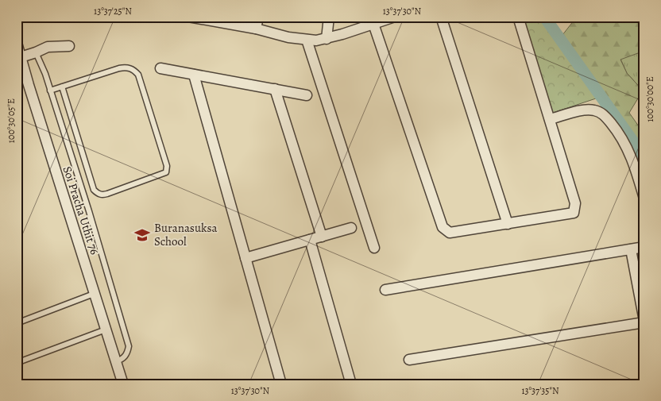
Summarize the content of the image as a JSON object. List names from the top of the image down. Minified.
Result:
{"streets":{"street":["Soi Pracha Uthit 76"]},"places":{"school or university":["Buranasuksa School"]},"coordinates":["13°37'25\"N","13°37'30\"N","100°30'00\"E","100°30'05\"E","13°37'35\"N"]}
